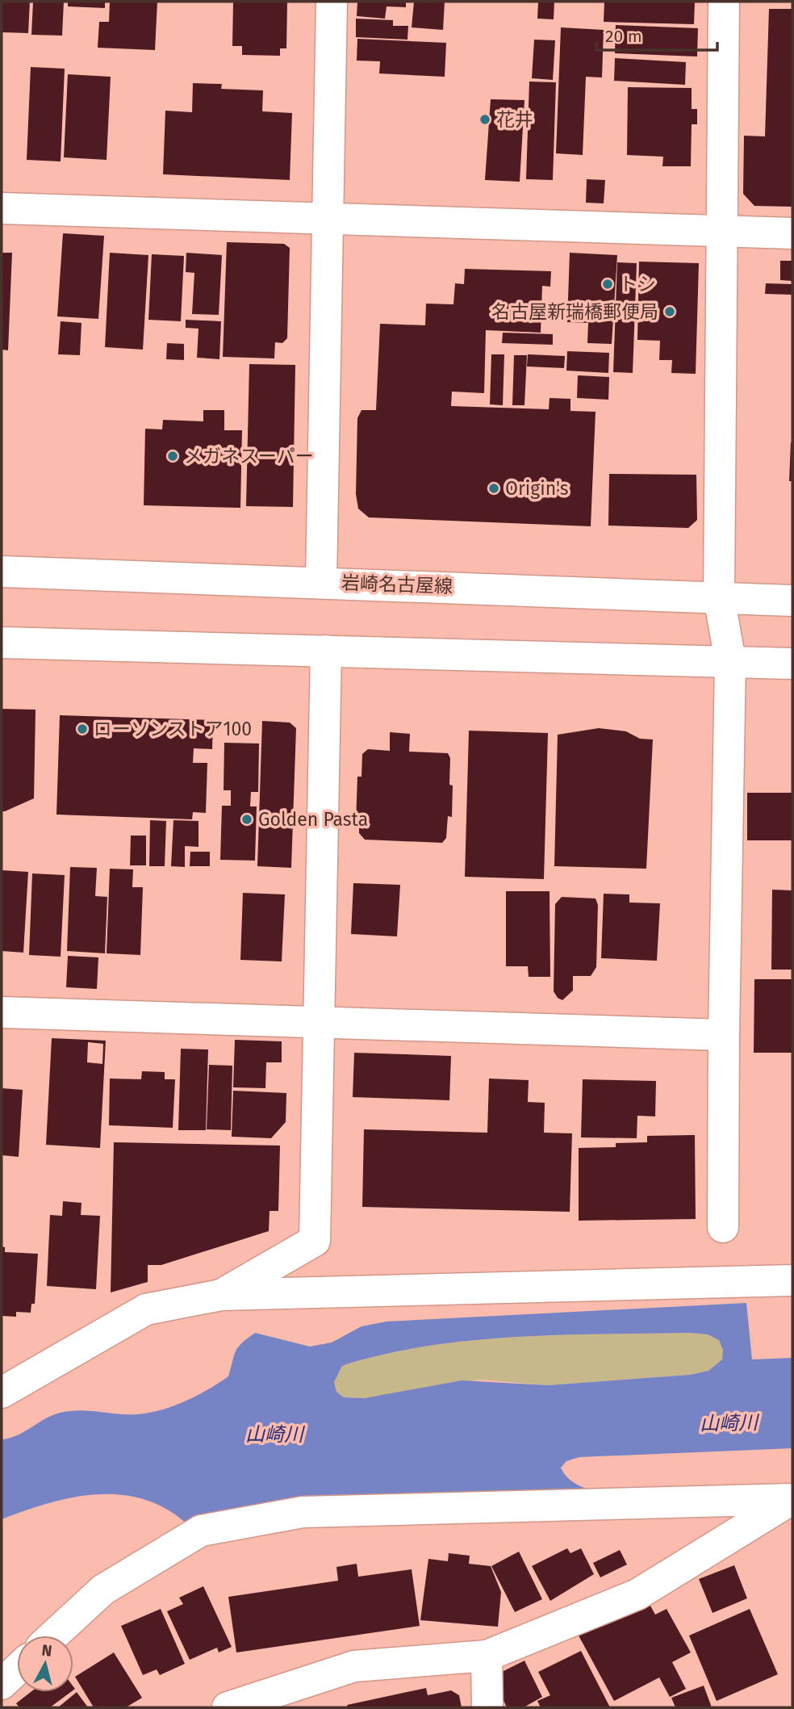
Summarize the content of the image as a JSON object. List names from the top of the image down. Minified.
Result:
{"streets":{"street":["岩崎名古屋線"]},"water":["山崎川"],"places":["花井","トシ","名古屋新瑞橋郵便局","メガネスーパー","Origin's","ローソンストア100","Golden Pasta"],"scale_bar":"20 m","north":"top"}
